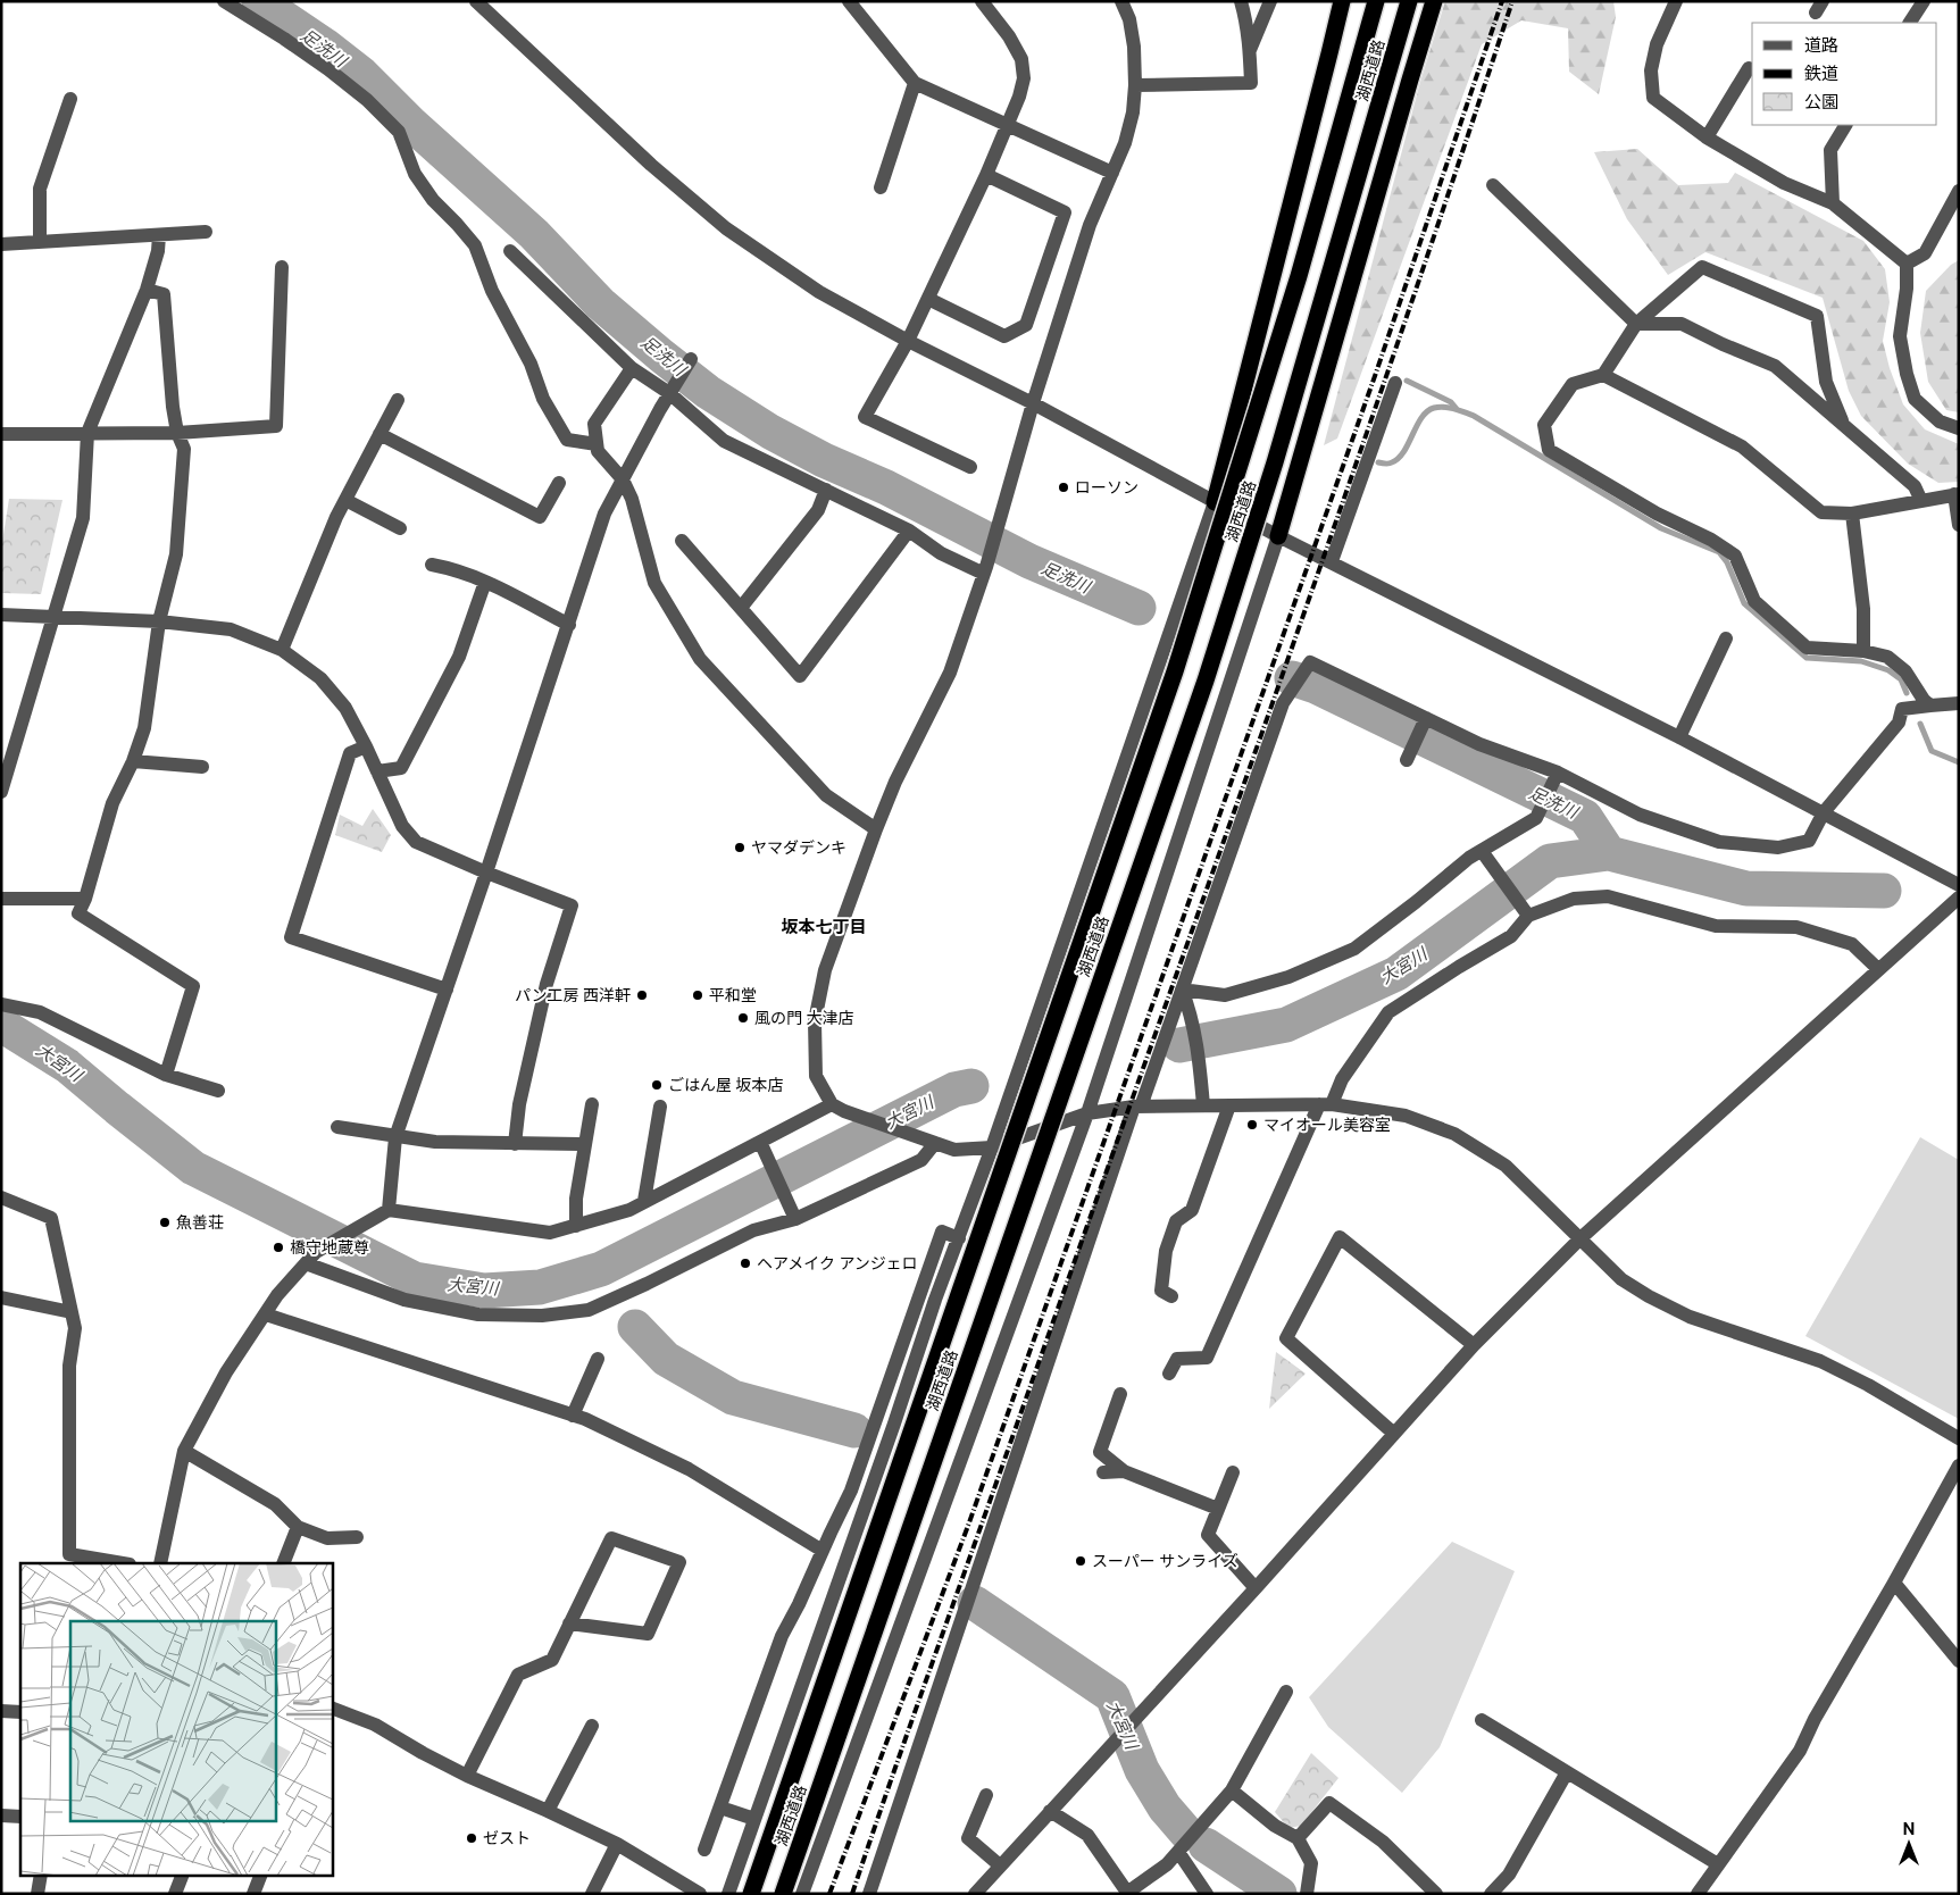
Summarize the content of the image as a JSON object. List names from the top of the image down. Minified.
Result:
{"streets":{"highway":["湖西道路"]},"districts":["坂本七丁目"],"water":["足洗川","大宮川"],"places":["ローソン","ヤマダデンキ","パン工房 西洋軒","平和堂","風の門 大津店","ごはん屋 坂本店","マイオール美容室","魚善荘","橋守地蔵尊","ヘアメイク アンジェロ","スーパー サンライズ","ゼスト"],"legend":["道路","鉄道","公園"],"north":"top"}
